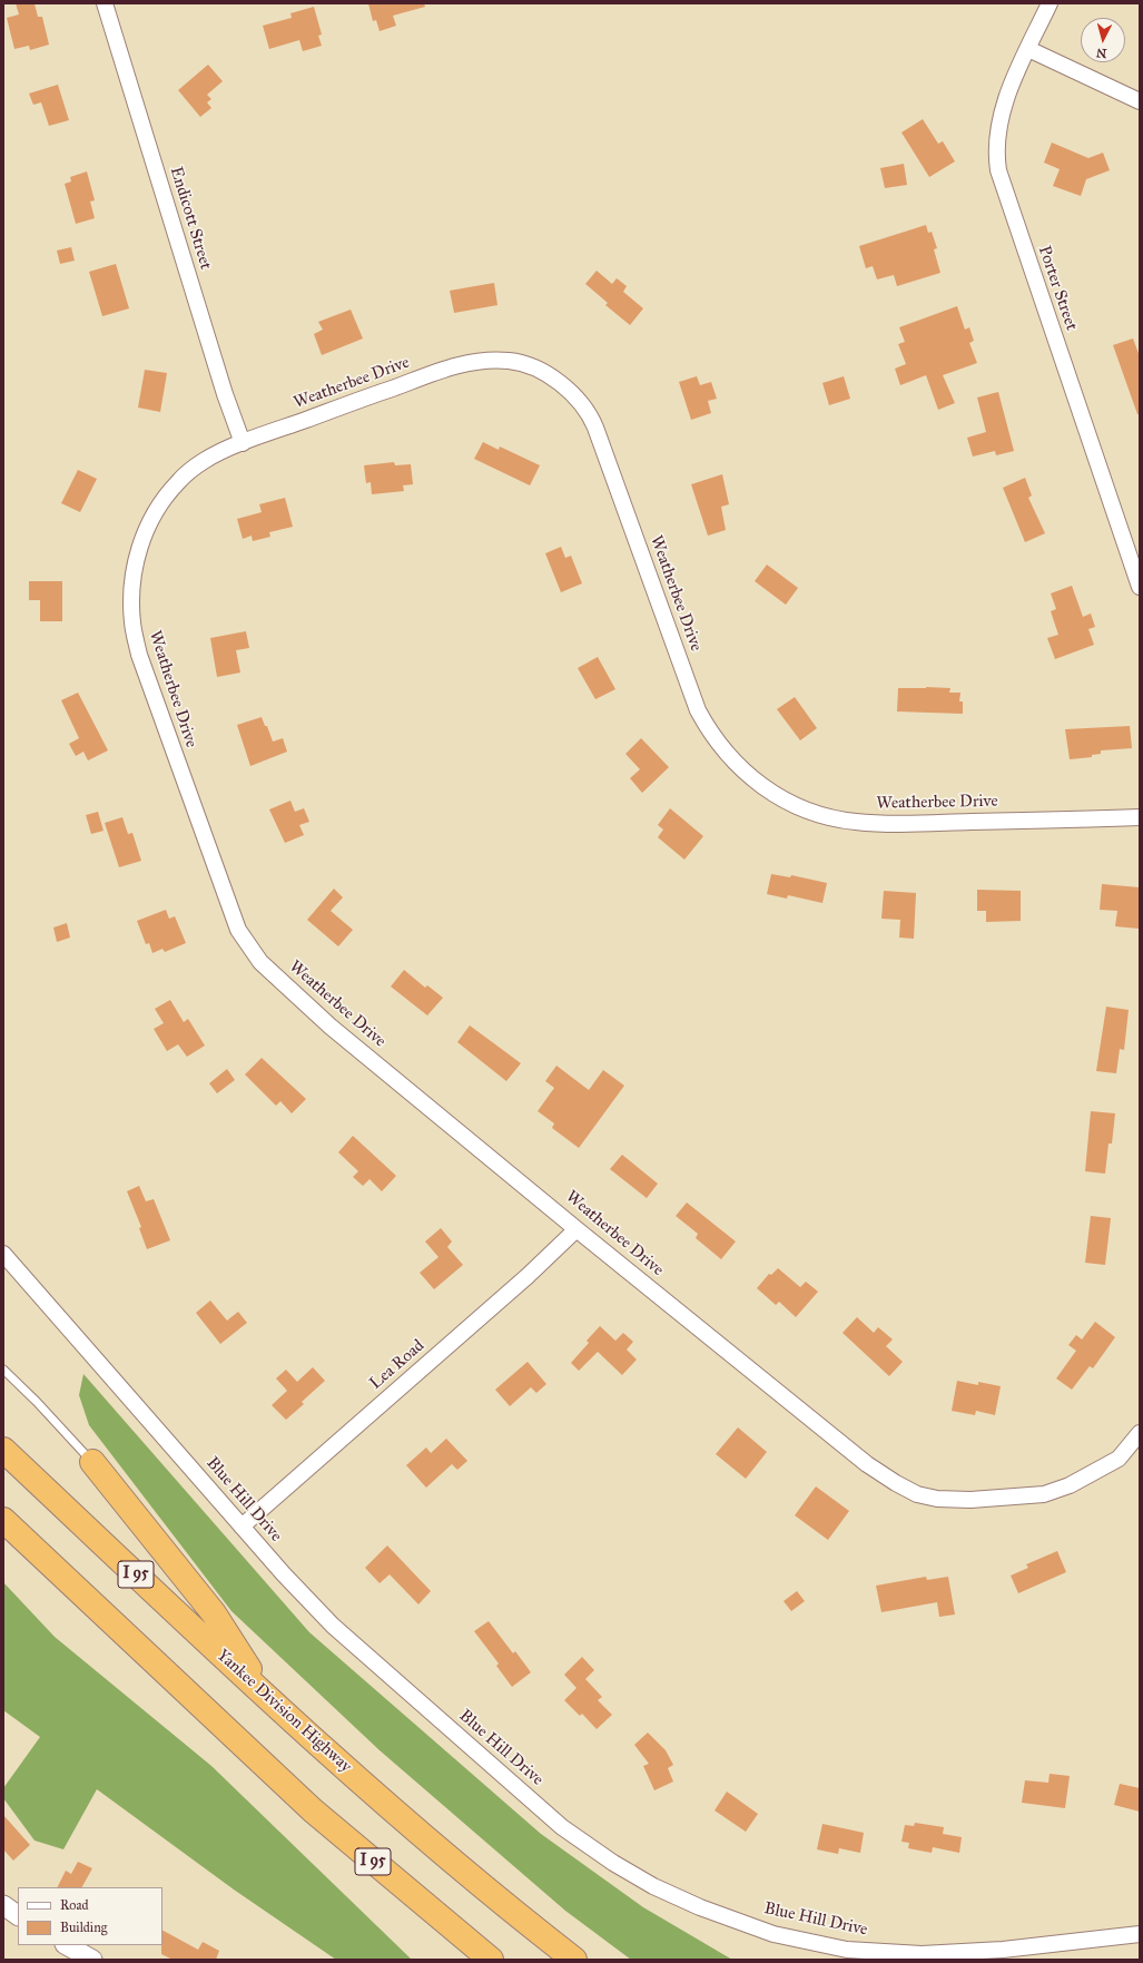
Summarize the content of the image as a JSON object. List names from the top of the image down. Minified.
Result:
{"streets":{"highway":["I 95","Yankee Division Highway"],"street":["Endicott Street","Porter Street","Weatherbee Drive","Lea Road","Blue Hill Drive"]},"crossings":[["Endicott Street","Weatherbee Drive"],["Weatherbee Drive","Lea Road"],["Lea Road","Blue Hill Drive"]],"legend":["Road","Building"],"north":"bottom"}
